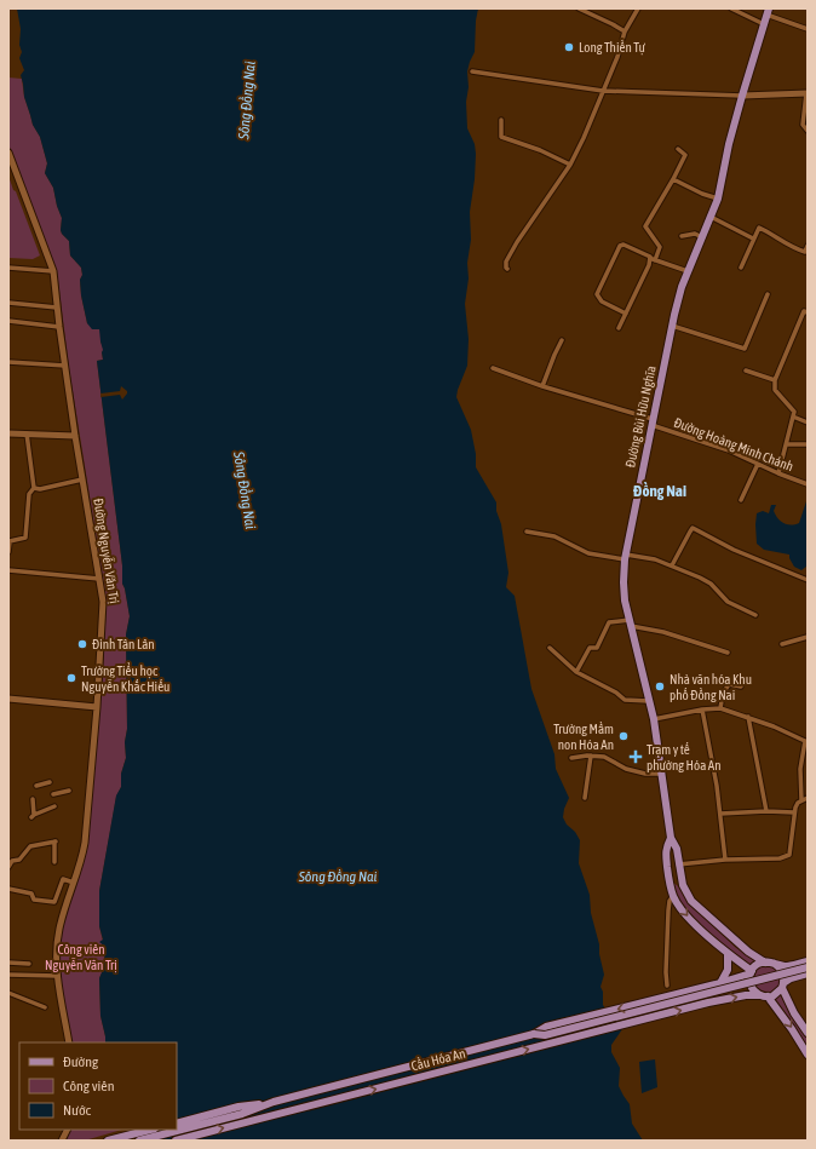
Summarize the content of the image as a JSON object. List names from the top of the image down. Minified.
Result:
{"streets":{"main road":["Đường Bùi Hữu Nghĩa","Cầu Hóa An"],"street":["Đường Hoàng Minh Chánh","Đường Nguyễn Văn Trị"]},"crossings":[["Đường Bùi Hữu Nghĩa","Đường Hoàng Minh Chánh"],["Đường Bùi Hữu Nghĩa","Cầu Hóa An"]],"districts":["Đồng Nai"],"water":["Sông Đồng Nai"],"parks":["Công viên Nguyễn Văn Trị"],"places":{"other":["Long Thiền Tự","Đình Tân Lân","Trường Tiểu học Nguyễn Khắc Hiếu","Nhà văn hóa Khu phố Đồng Nai","Trường Mầm non Hóa An"],"health":["Trạm y tế phường Hóa An"]},"legend":["Đường","Công viên","Nước"]}
